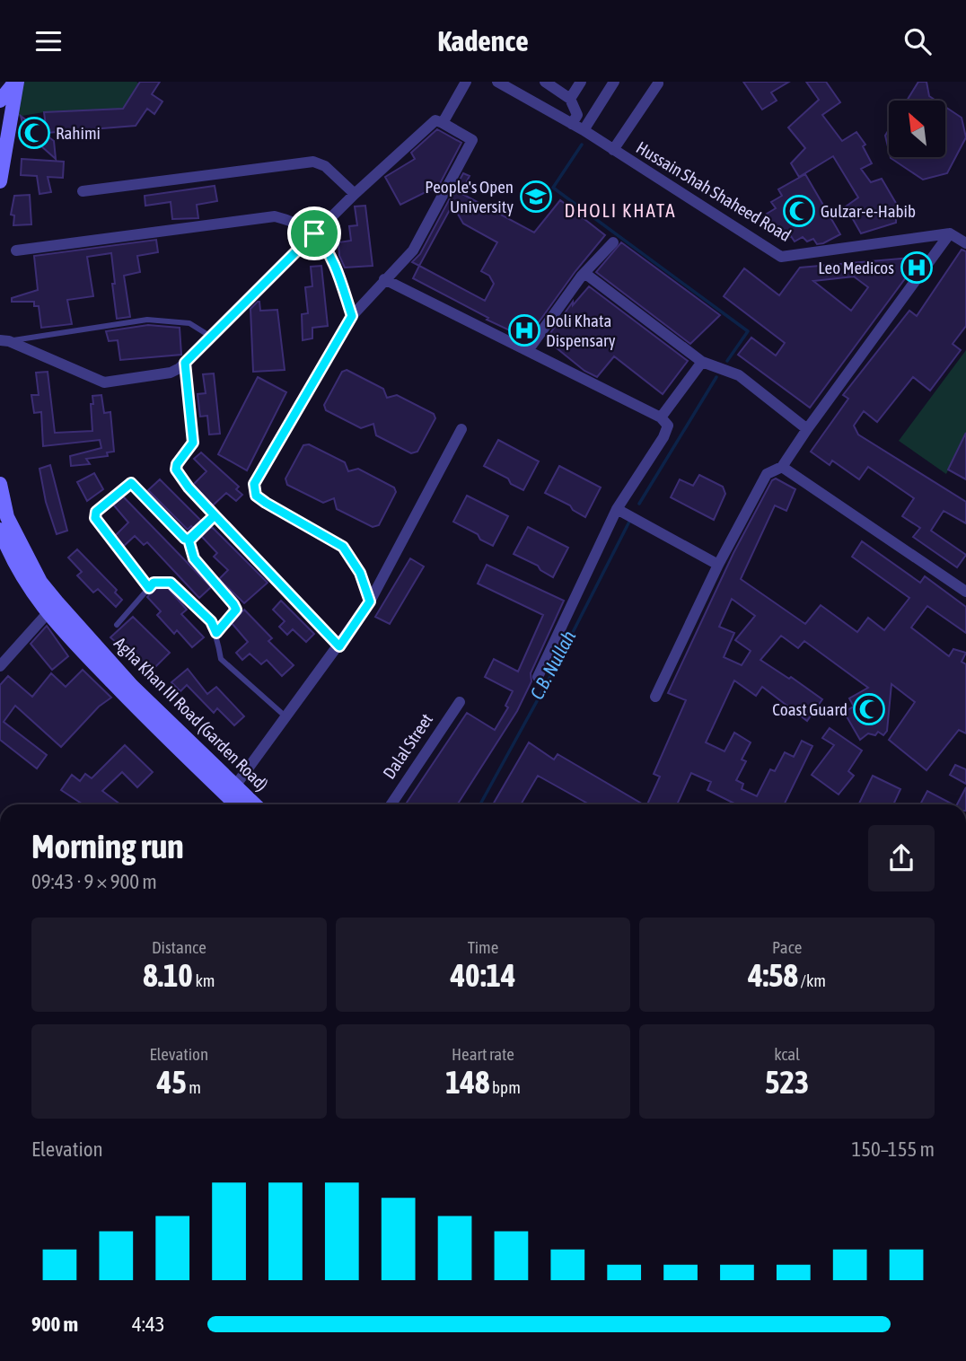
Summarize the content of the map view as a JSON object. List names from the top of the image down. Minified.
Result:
{"streets":{"main road":["Agha Khan III Road (Garden Road)"],"street":["Hussain Shah Shaheed Road","Dalal Street"]},"districts":["DHOLI KHATA"],"water":["C.B. Nullah"],"places":{"mosque":["Rahimi","Gulzar-e-Habib","Coast Guard"],"school or university":["People's Open University"],"hospital":["Leo Medicos","Doli Khata Dispensary"]},"north":"top left","page":{"header":"Kadence","heading":["Morning run","09:43 · 9 × 900 m"],"stats":[["Distance","8.10 km"],["Time","40:14"],["Pace","4:58 /km"],["Elevation","45 m"],["Heart rate","148 bpm"],["kcal","523"]],"chart":["Elevation","150–155 m"],"list":[{"name":"900 m","note":"4:43"}]}}
